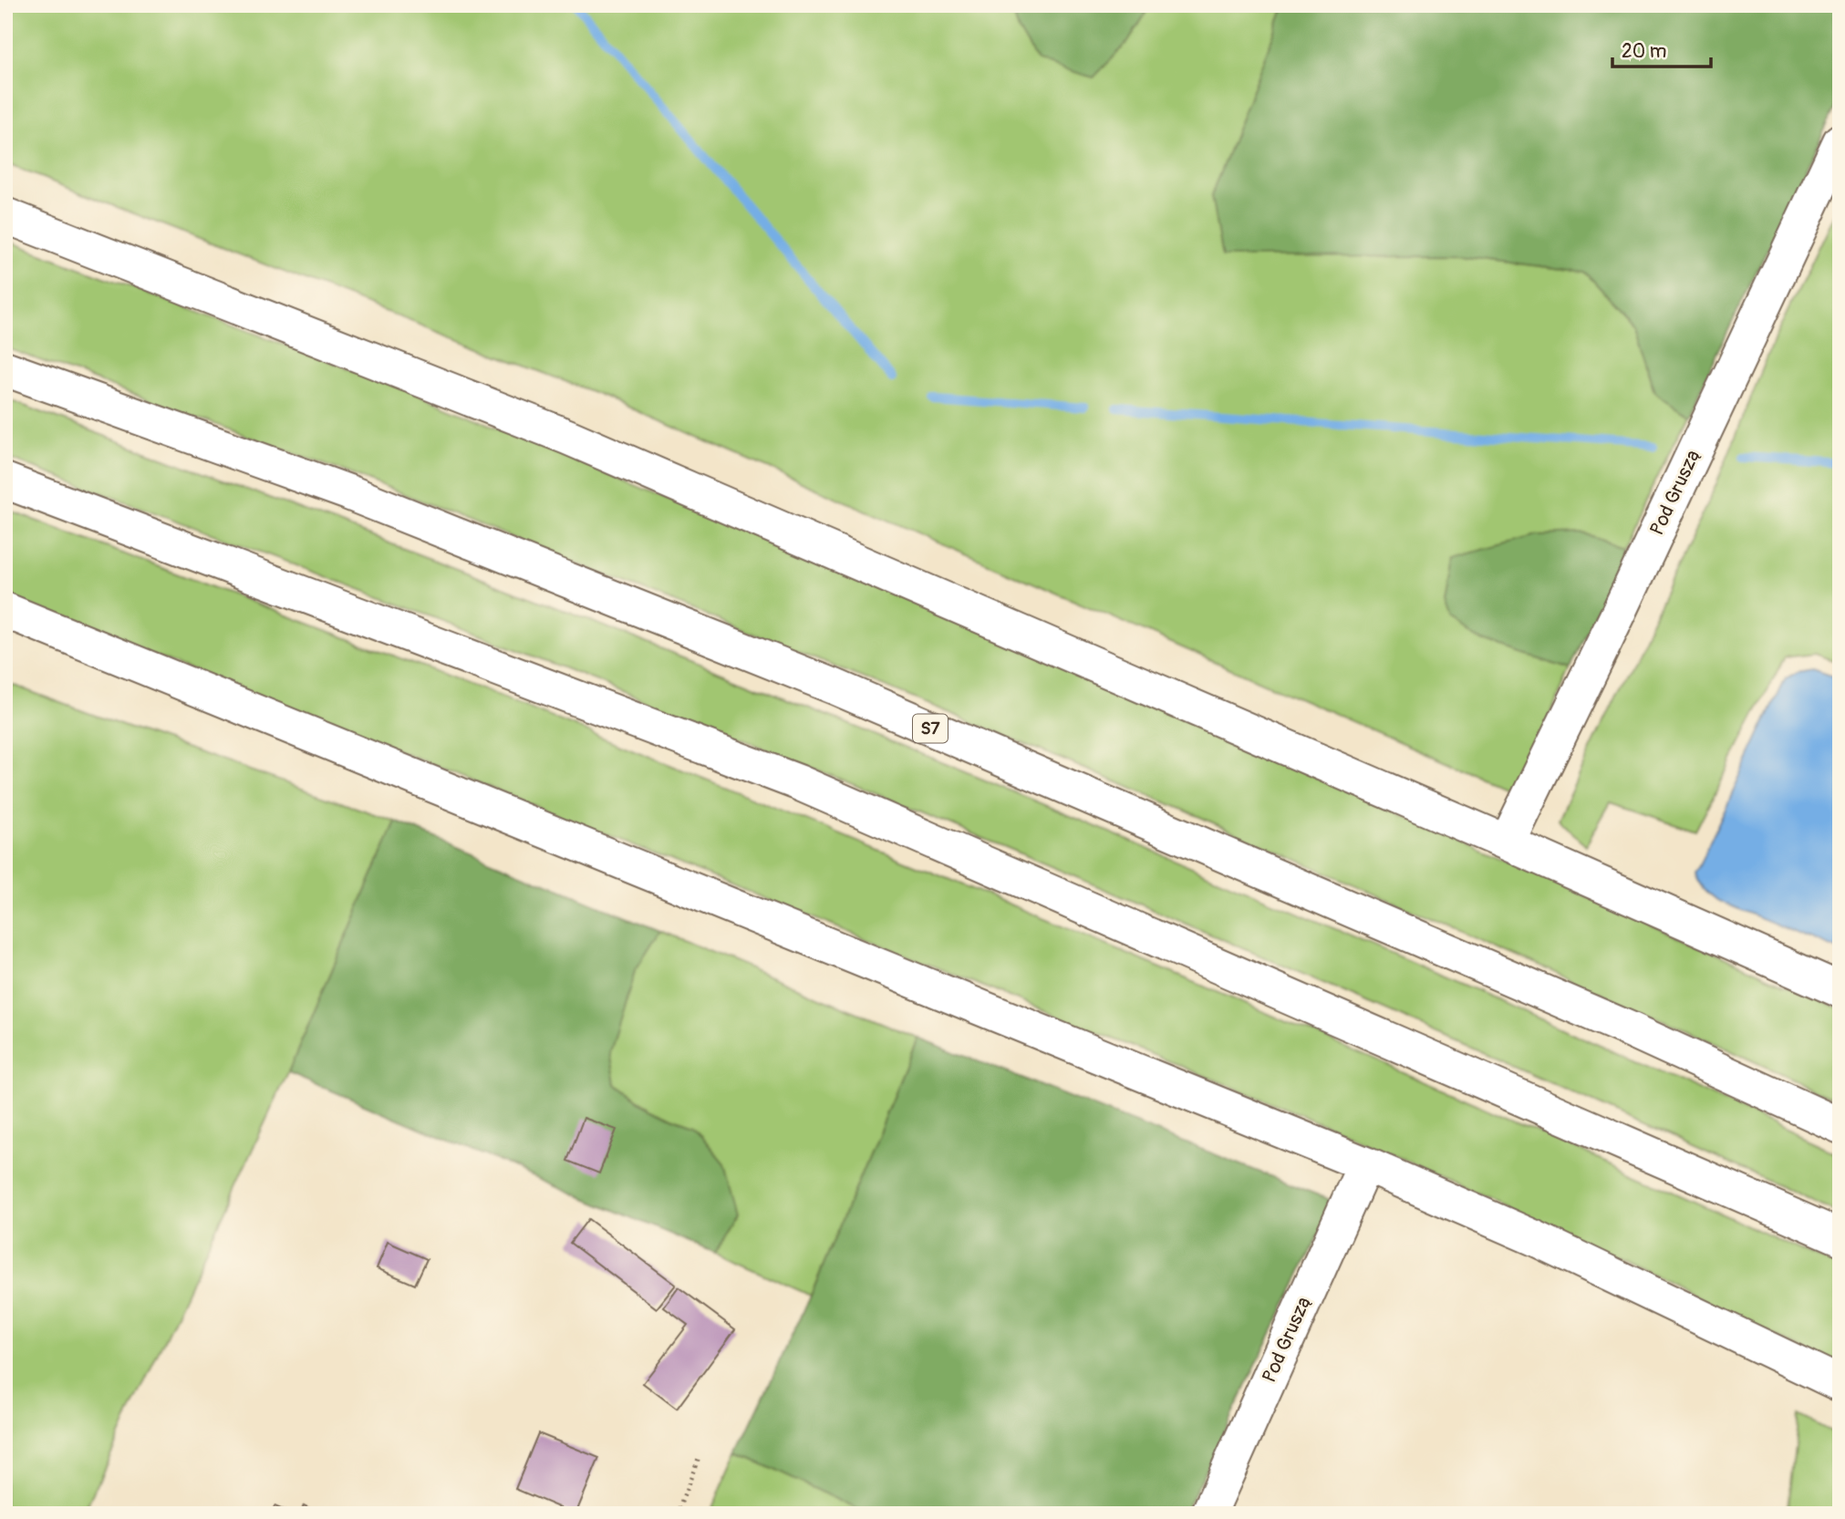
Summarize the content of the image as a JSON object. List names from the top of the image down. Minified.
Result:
{"streets":{"main road":["Pod Gruszą","S7"]},"scale_bar":"20 m"}
